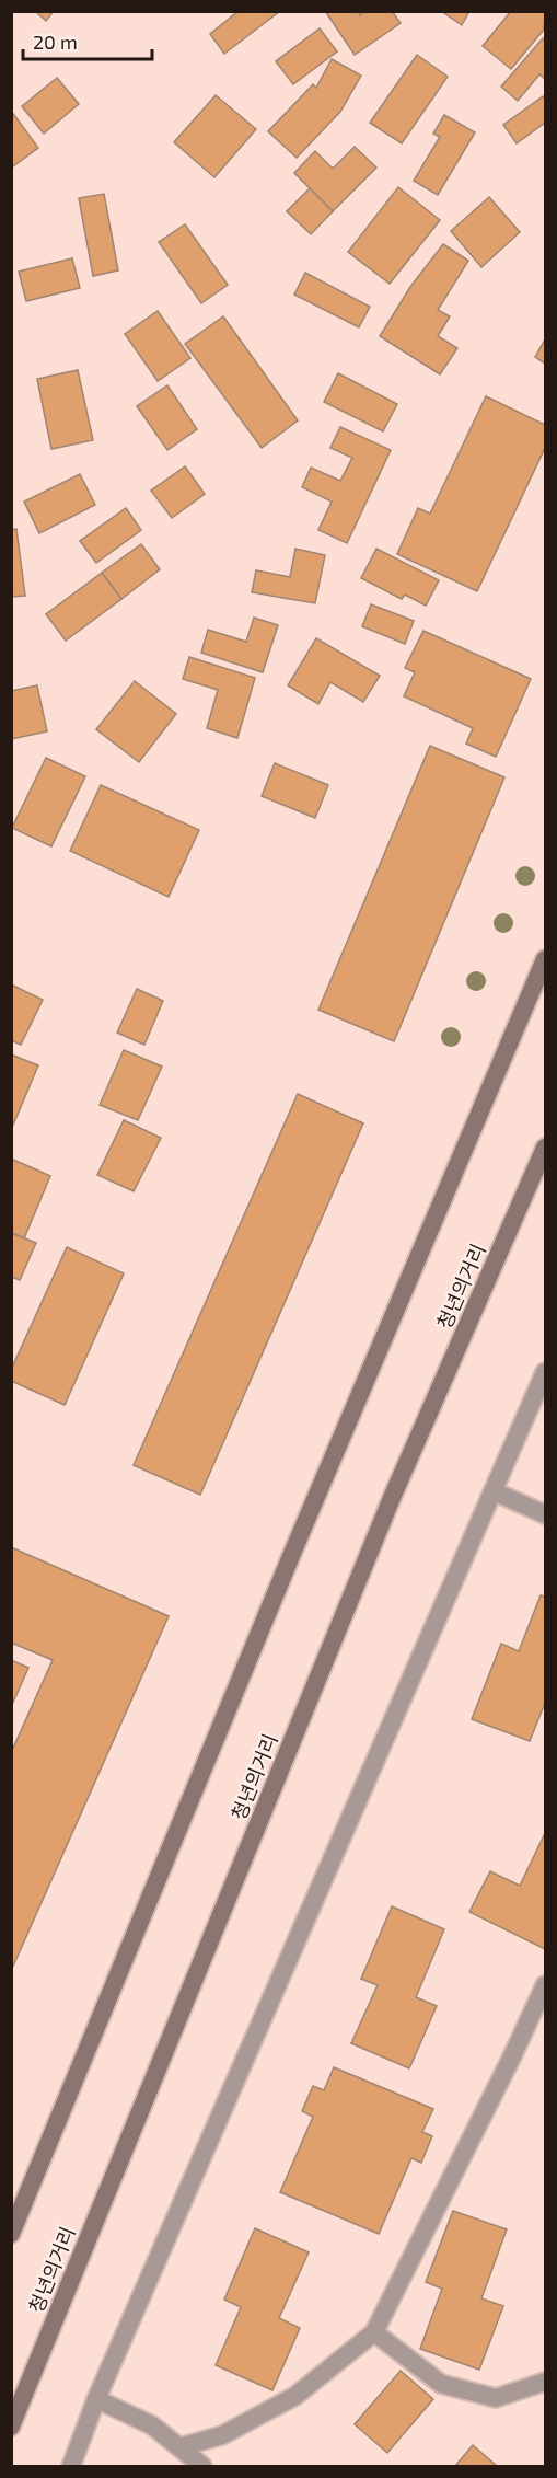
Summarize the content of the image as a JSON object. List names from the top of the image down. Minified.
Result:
{"streets":{"main road":["청년의거리"]},"scale_bar":"20 m"}
